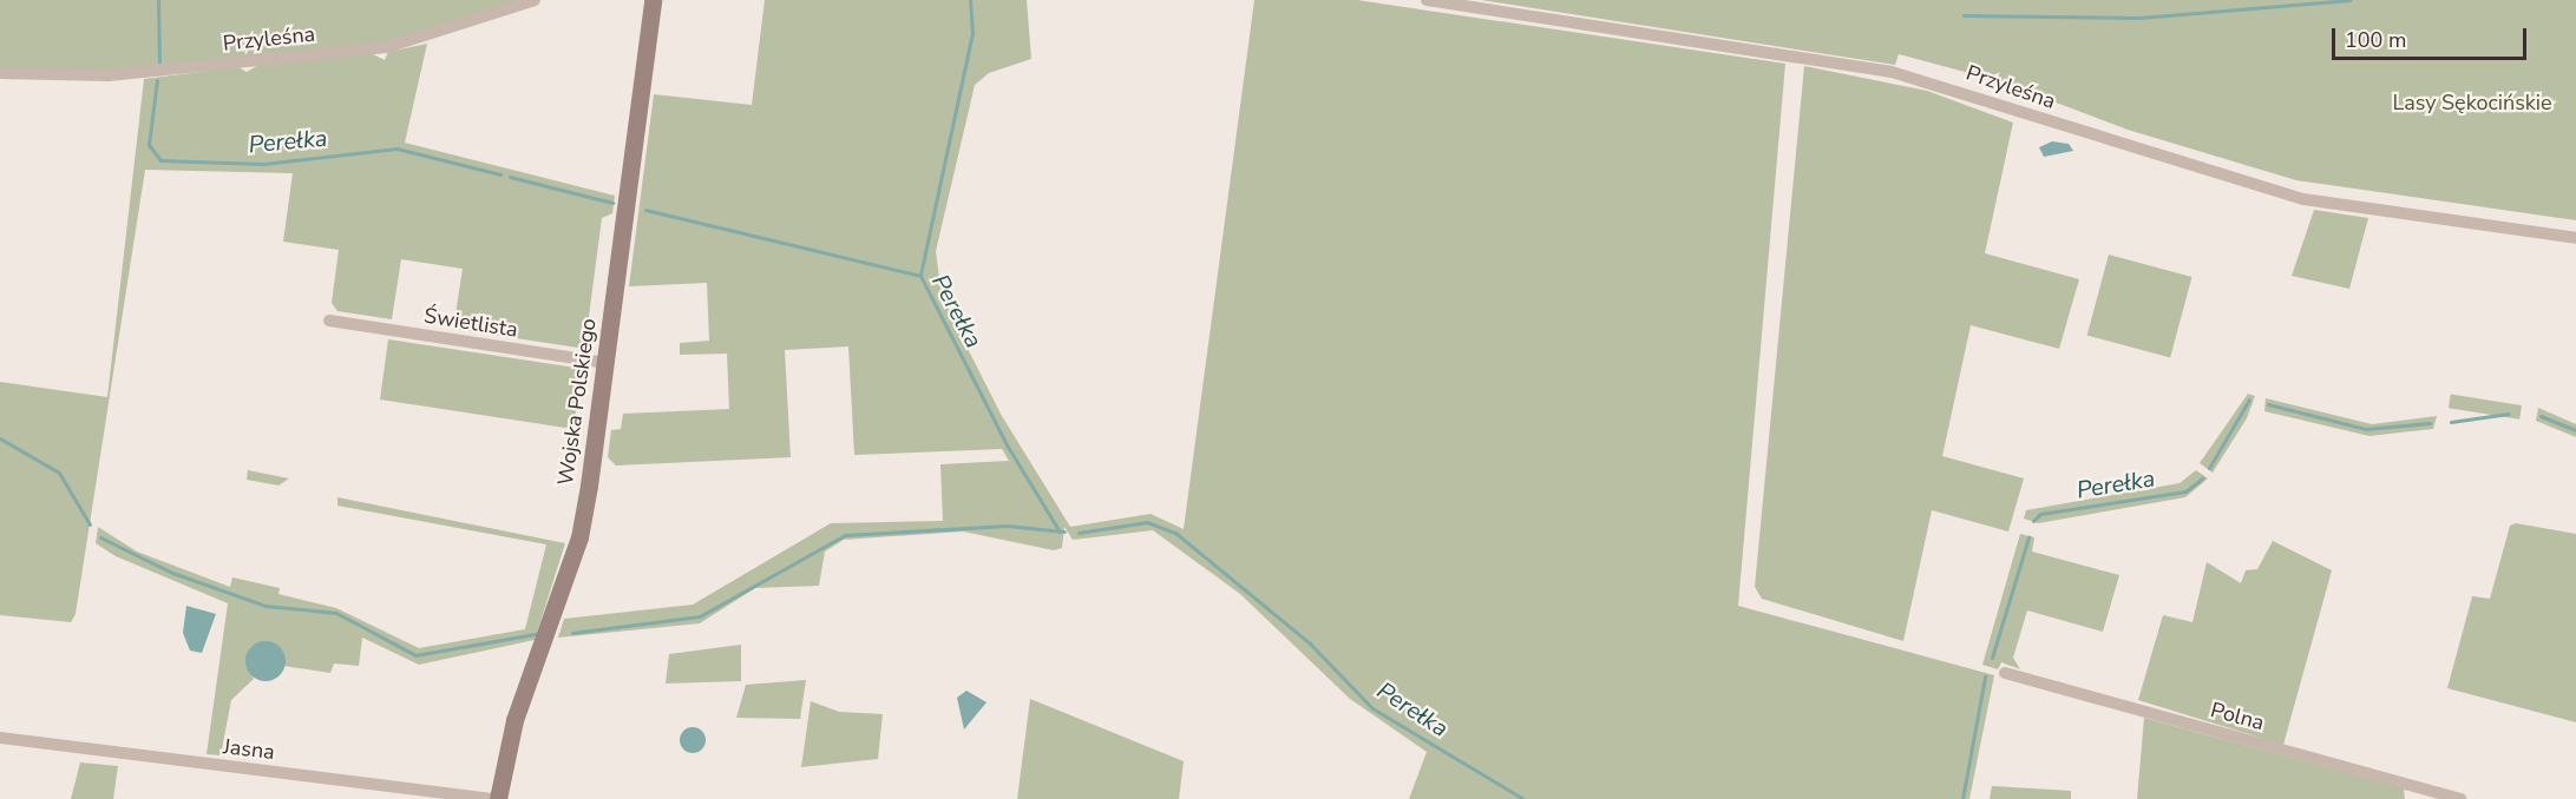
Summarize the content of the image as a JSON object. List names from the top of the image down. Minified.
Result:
{"streets":{"street":["Przyleśna","Świetlista","Wojska Polskiego","Polna","Jasna"]},"crossings":[["Świetlista","Wojska Polskiego"],["Wojska Polskiego","Jasna"]],"water":["Perełka"],"parks":["Lasy Sękocińskie"],"scale_bar":"100 m"}
